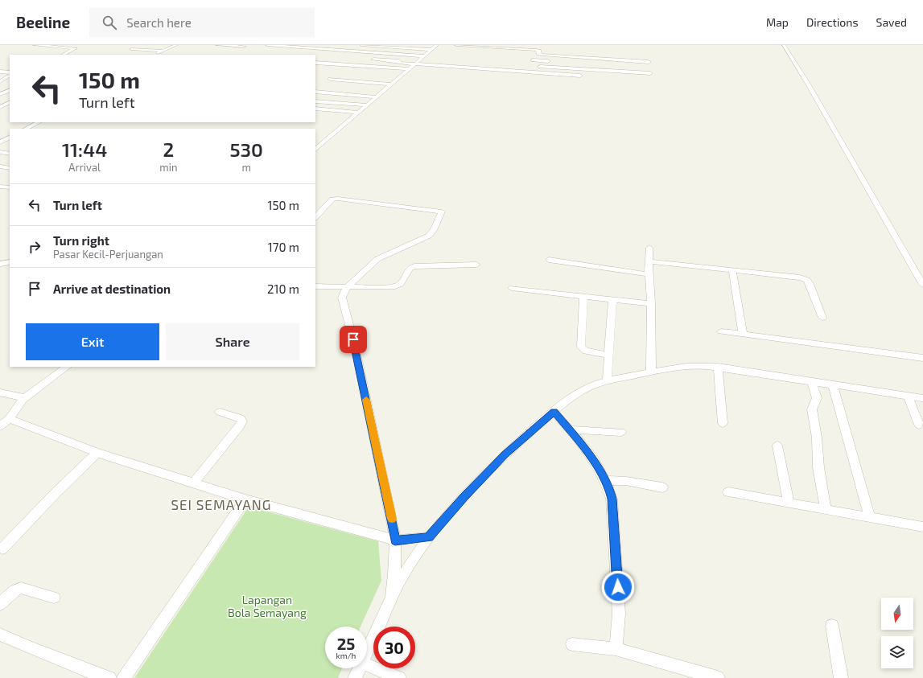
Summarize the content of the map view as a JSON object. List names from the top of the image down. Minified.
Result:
{"districts":["SEI SEMAYANG"],"parks":["Lapangan Bola Semayang"],"north":"bottom","page":{"header":"Beeline","search":"Search here","nav":["Map","Directions","Saved"],"turn":["150 m","Turn left"],"eta":["11:44","Arrival","2","min","530","m"],"list":[{"name":"Turn left","value":"150 m"},{"name":"Turn right","note":"Pasar Kecil-Perjuangan","value":"170 m"},{"name":"Arrive at destination","value":"210 m"}],"buttons":["Exit","Share"],"speed":"25 km/h","limit":"30"}}
